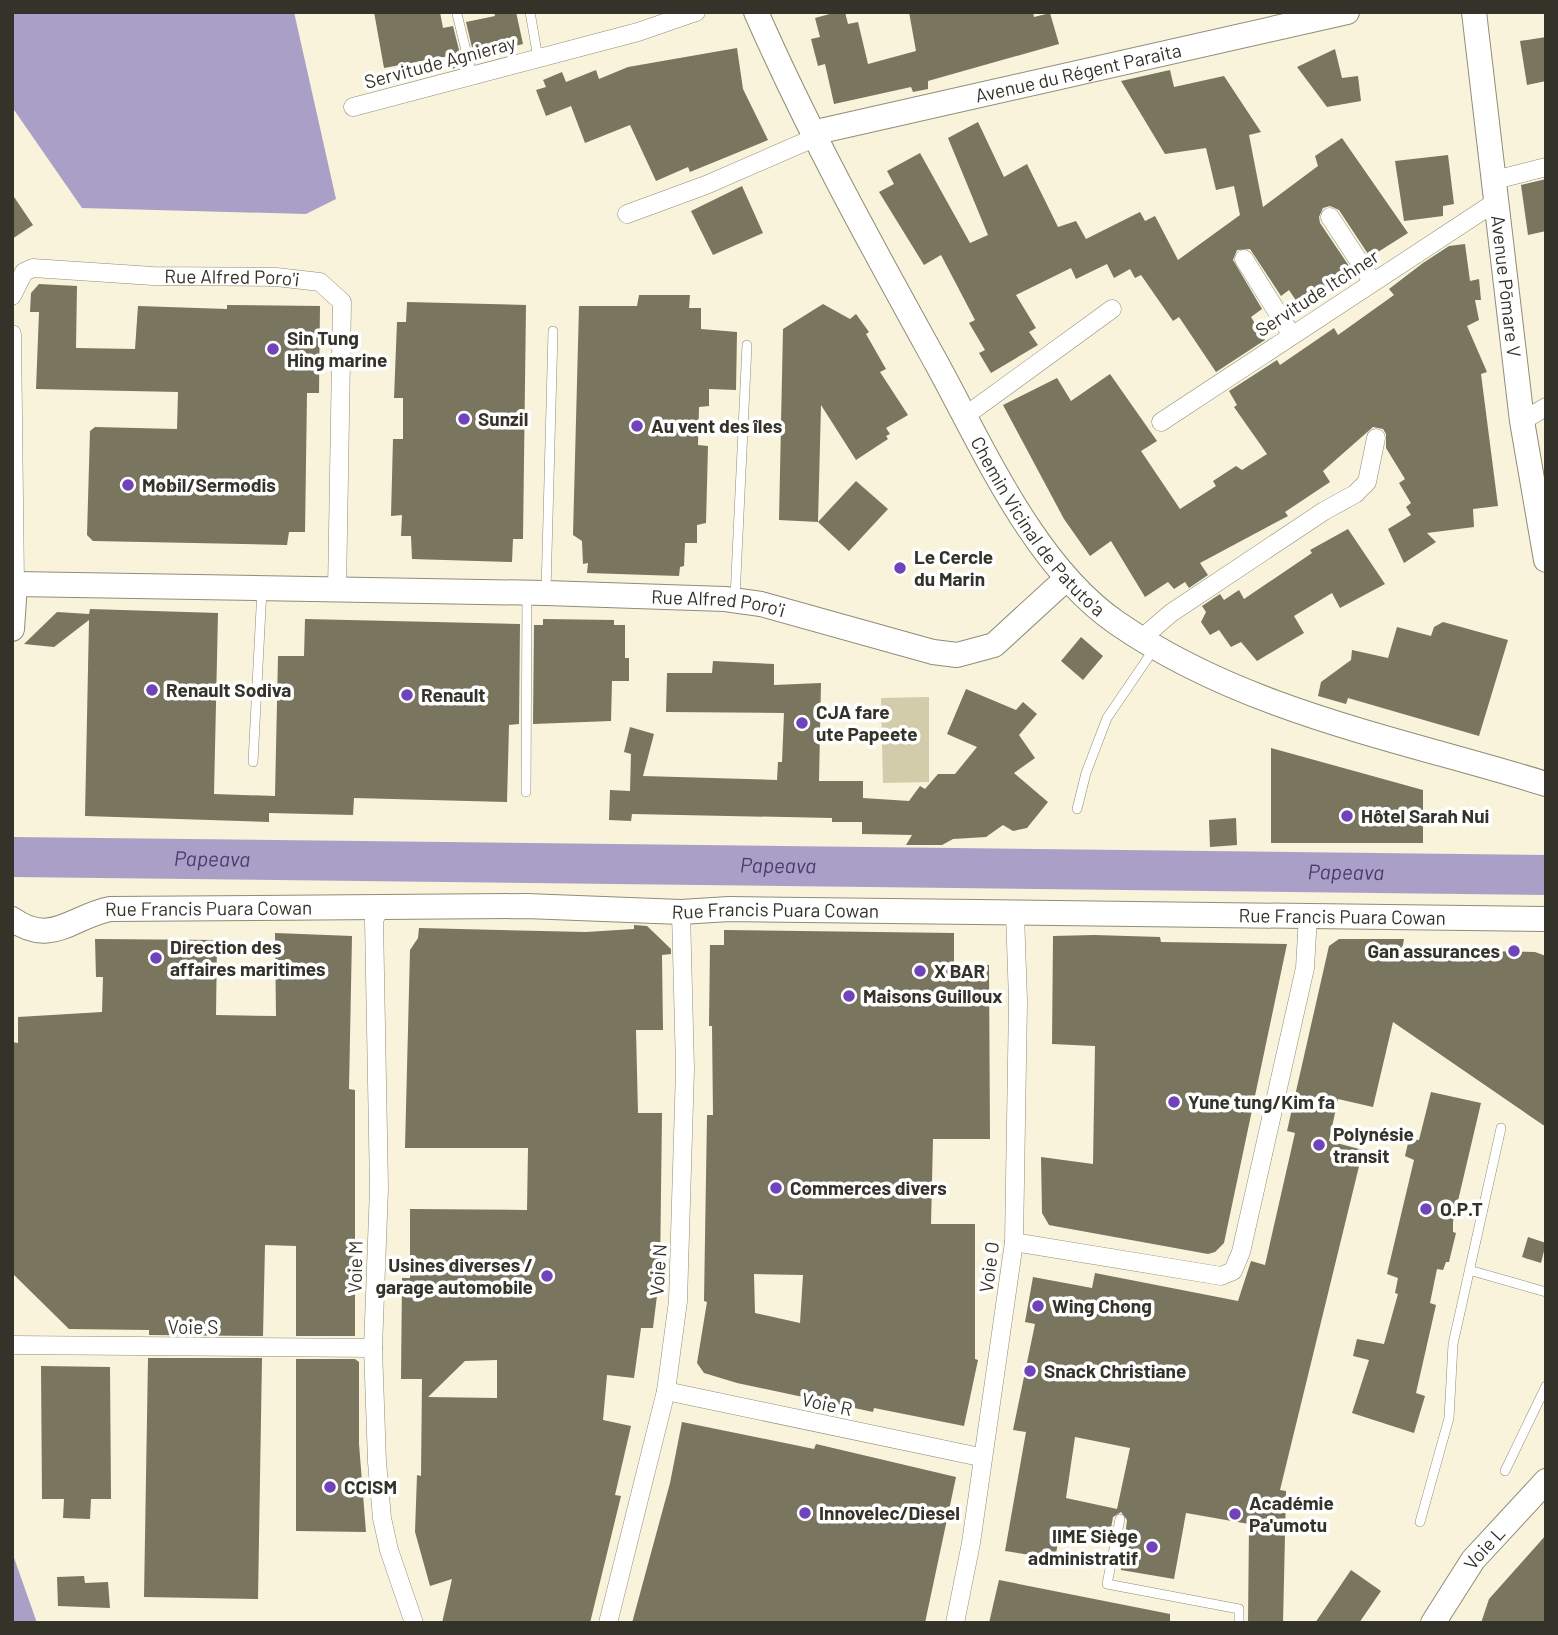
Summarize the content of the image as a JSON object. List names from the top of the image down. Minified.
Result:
{"streets":{"main road":["Avenue du Régent Paraita","Rue Alfred Poro'i","Avenue Pōmare V","Chemin Vicinal de Patuto'a","Rue Francis Puara Cowan","Voie L"],"street":["Servitude Agnieray","Servitude Itchner","Voie M","Voie O","Voie N","Voie S","Voie R"]},"crossings":[["Avenue du Régent Paraita","Chemin Vicinal de Patuto'a"],["Rue Alfred Poro'i","Chemin Vicinal de Patuto'a"],["Avenue Pōmare V","Servitude Itchner"],["Rue Francis Puara Cowan","Voie M"],["Rue Francis Puara Cowan","Voie O"],["Rue Francis Puara Cowan","Voie N"],["Voie M","Voie S"],["Voie O","Voie R"],["Voie N","Voie R"]],"water":["Papeava"],"places":["Sin Tung Hing marine","Sunzil","Au vent des îles","Mobil/Sermodis","Le Cercle du Marin","Renault Sodiva","Renault","CJA fare ute Papeete","Hôtel Sarah Nui","Gan assurances","Direction des affaires maritimes","X BAR","Maisons Guilloux","Yune tung/Kim fa","Polynésie transit","Commerces divers","O.P.T","Usines diverses / garage automobile","Wing Chong","Snack Christiane","CCISM","Innovelec/Diesel","Académie Pa'umotu","IIME Siège administratif"]}
